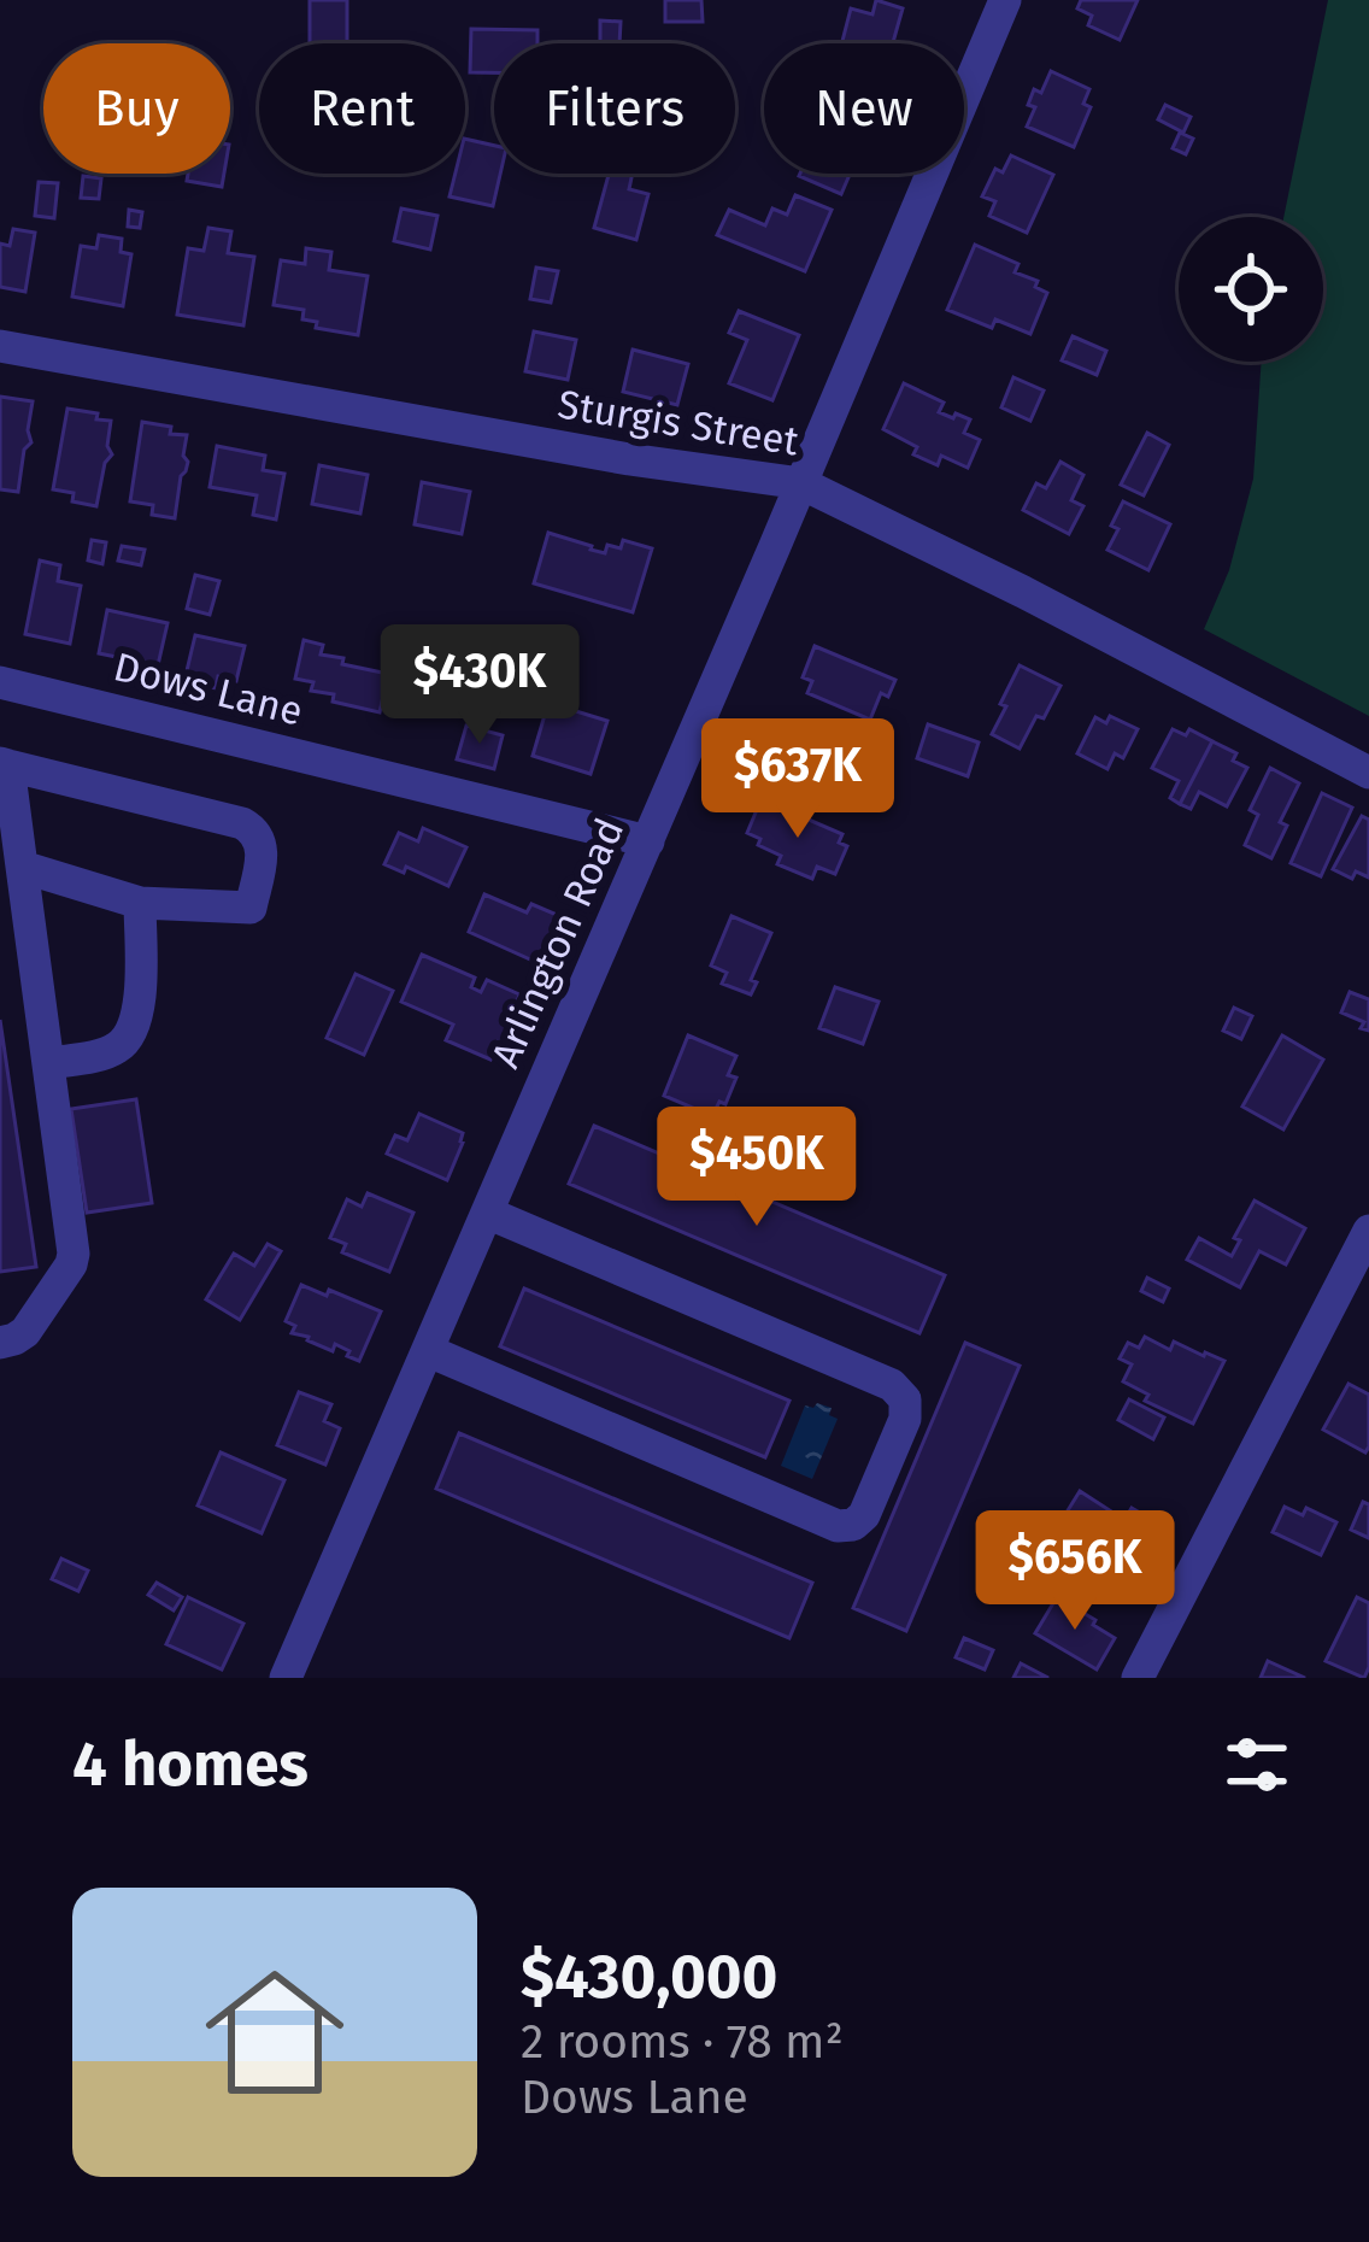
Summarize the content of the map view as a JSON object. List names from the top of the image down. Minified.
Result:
{"streets":{"street":["Sturgis Street","Dows Lane","Arlington Road"]},"crossings":[["Sturgis Street","Arlington Road"],["Dows Lane","Arlington Road"]],"page":{"chip":["Buy","Rent","Filters","New"],"price":["$430K","$637K","$450K","$656K"],"heading":"4 homes","list":[{"name":"$430,000","note":"2 rooms · 78 m² · Dows Lane"}]}}
